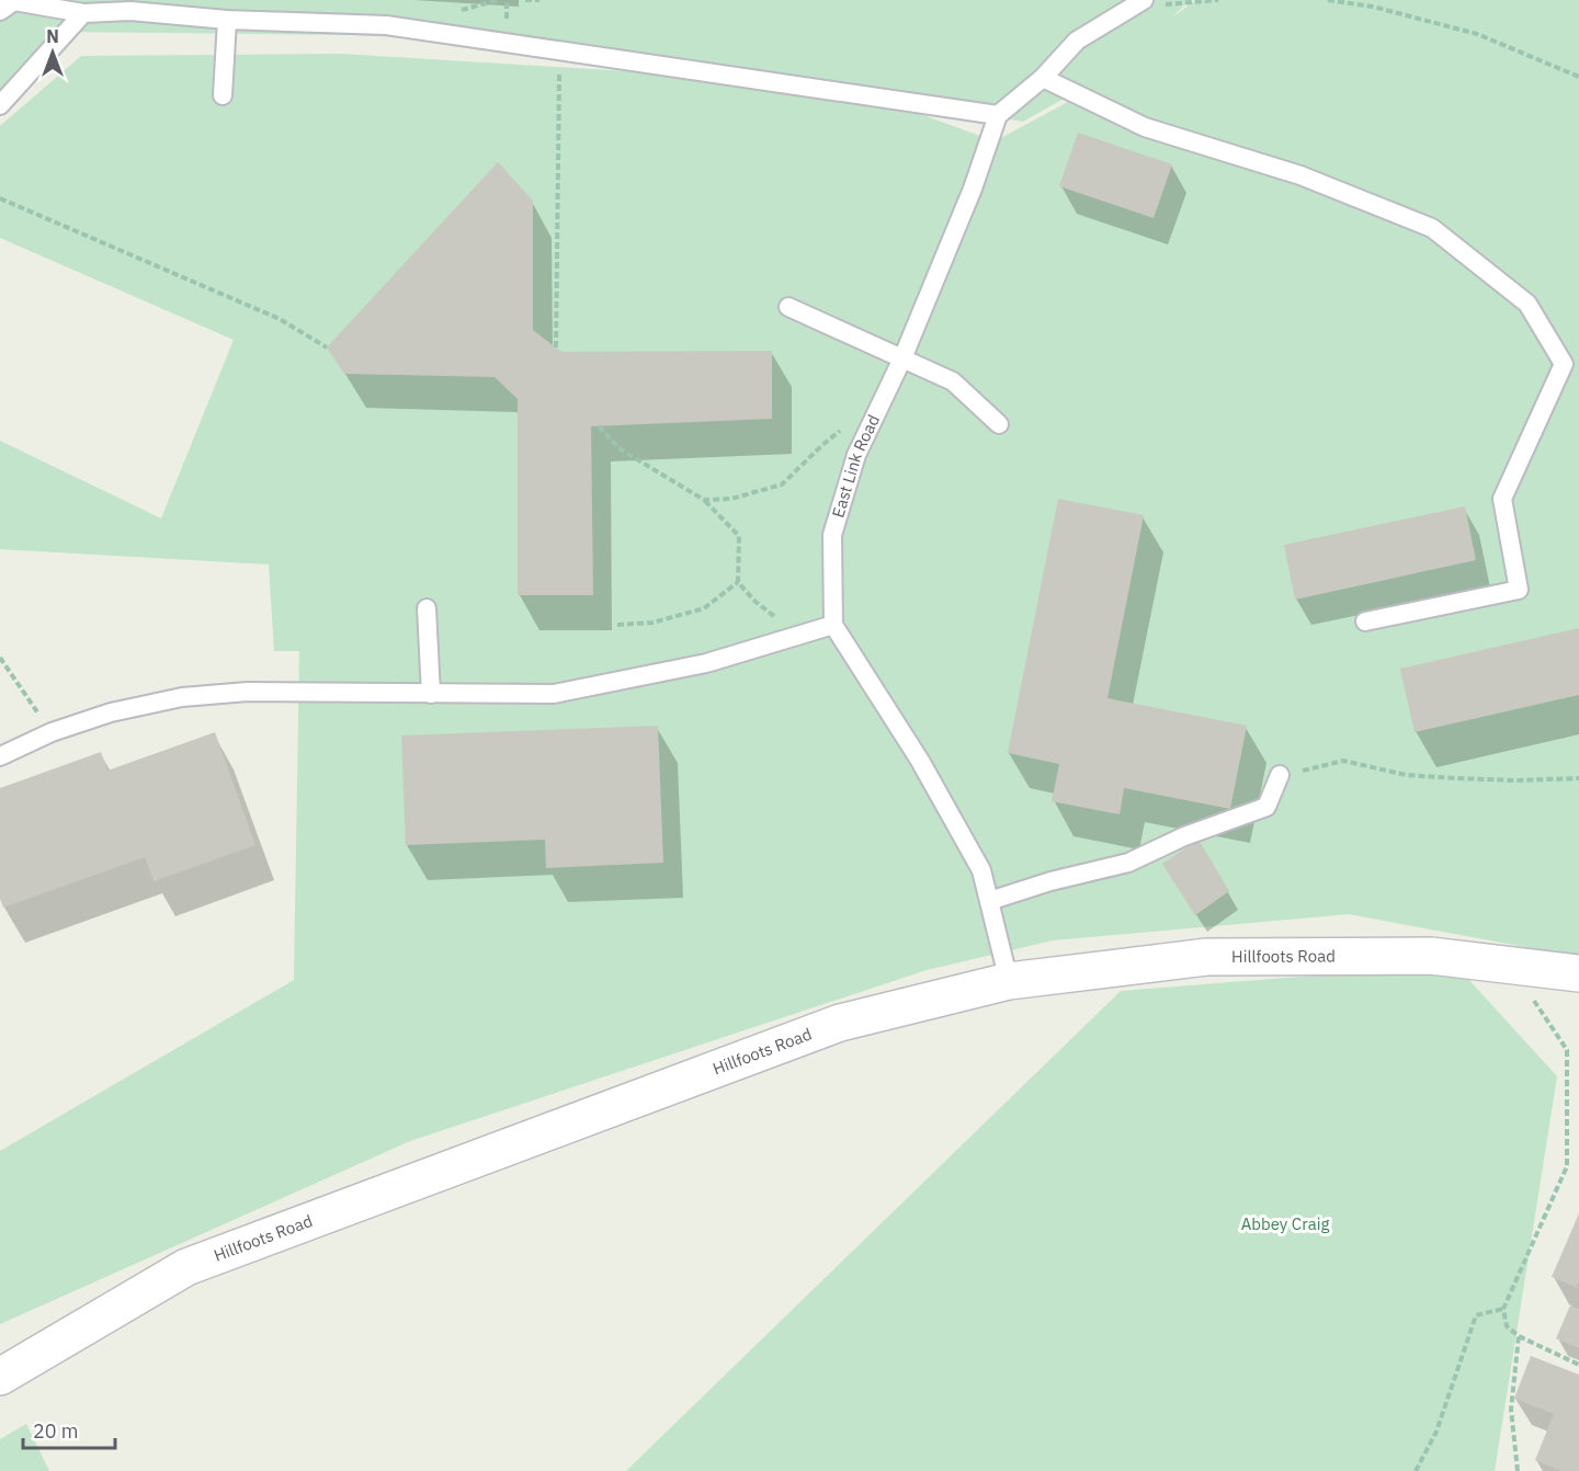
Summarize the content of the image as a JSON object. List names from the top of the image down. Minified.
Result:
{"streets":{"main road":["Hillfoots Road"],"lane":["East Link Road"]},"parks":["Abbey Craig"],"scale_bar":"20 m","north":"top"}
